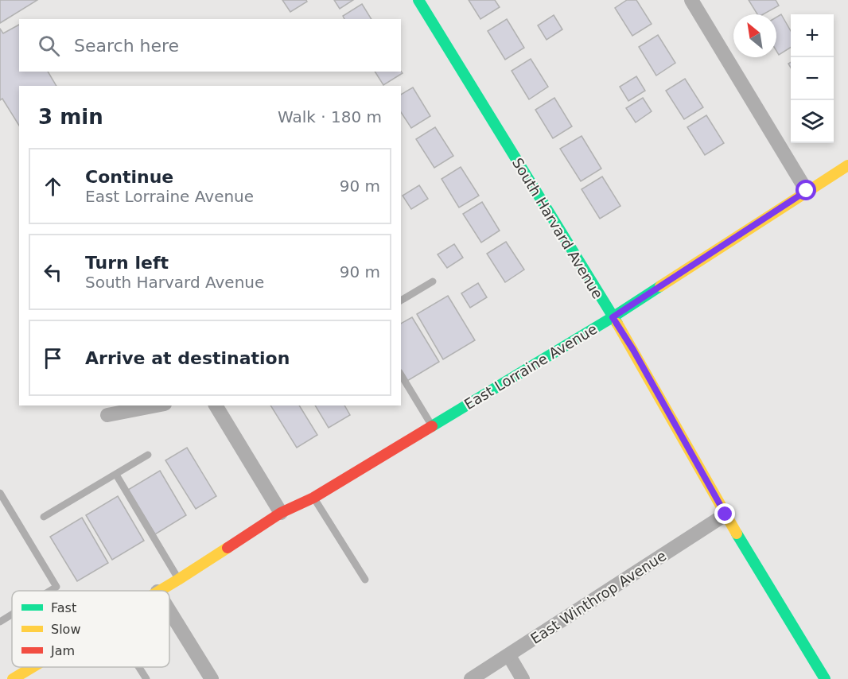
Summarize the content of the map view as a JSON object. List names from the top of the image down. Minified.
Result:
{"streets":{"street":["South Harvard Avenue","East Lorraine Avenue","East Winthrop Avenue"]},"crossings":[["South Harvard Avenue","East Lorraine Avenue"],["South Harvard Avenue","East Winthrop Avenue"]],"legend":["Fast","Slow","Jam"],"north":"top left","page":{"map_buttons":["+","−"],"search":"Search here","heading":["3 min","Walk · 180 m"],"list":[["Continue","East Lorraine Avenue","90 m"],["Turn left","South Harvard Avenue","90 m"],"Arrive at destination"]}}
